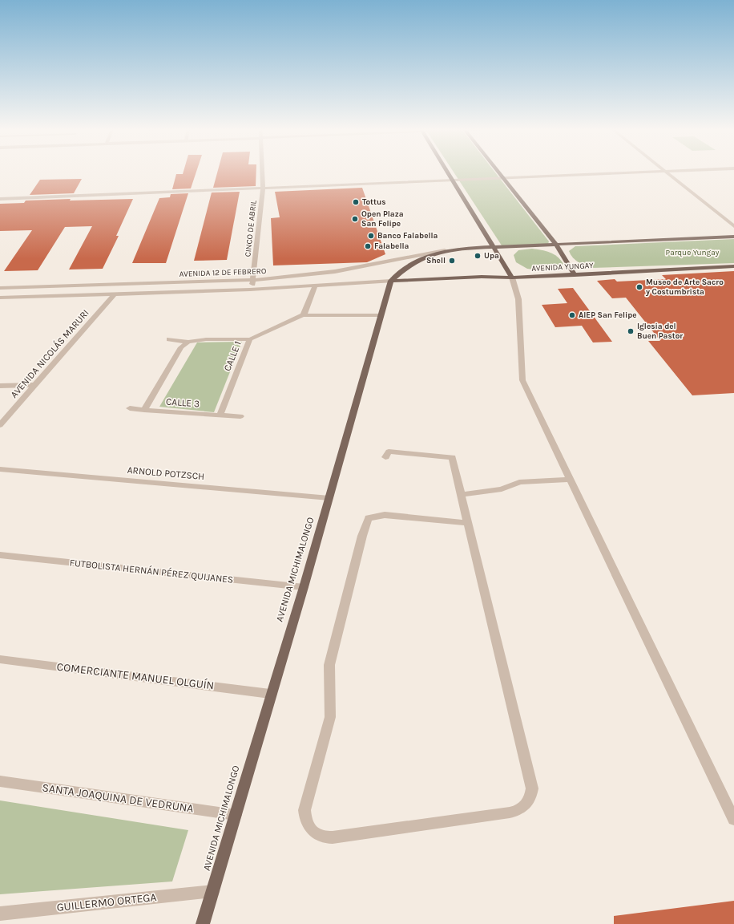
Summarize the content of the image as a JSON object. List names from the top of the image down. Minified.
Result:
{"streets":{"main road":["AVENIDA YUNGAY","AVENIDA MICHIMALONGO"],"street":["CINCO DE ABRIL","AVENIDA 12 DE FEBRERO","AVENIDA NICOLÁS MARURI","CALLE 1","CALLE 3","ARNOLD POTZSCH","FUTBOLISTA HERNÁN PÉREZ QUIJANES","COMERCIANTE MANUEL OLGUÍN","SANTA JOAQUINA DE VEDRUNA","GUILLERMO ORTEGA"]},"crossings":[["CINCO DE ABRIL","AVENIDA 12 DE FEBRERO"],["AVENIDA YUNGAY","AVENIDA 12 DE FEBRERO"],["AVENIDA YUNGAY","AVENIDA MICHIMALONGO"],["AVENIDA 12 DE FEBRERO","AVENIDA NICOLÁS MARURI"],["AVENIDA 12 DE FEBRERO","AVENIDA MICHIMALONGO"],["CALLE 1","CALLE 3"],["ARNOLD POTZSCH","AVENIDA MICHIMALONGO"],["AVENIDA MICHIMALONGO","FUTBOLISTA HERNÁN PÉREZ QUIJANES"],["AVENIDA MICHIMALONGO","COMERCIANTE MANUEL OLGUÍN"],["AVENIDA MICHIMALONGO","SANTA JOAQUINA DE VEDRUNA"],["AVENIDA MICHIMALONGO","GUILLERMO ORTEGA"]],"parks":["Parque Yungay"],"places":["Tottus","Open Plaza San Felipe","Banco Falabella","Falabella","Upa","Shell","Museo de Arte Sacro y Costumbrista","AIEP San Felipe","Iglesia del Buen Pastor"]}
